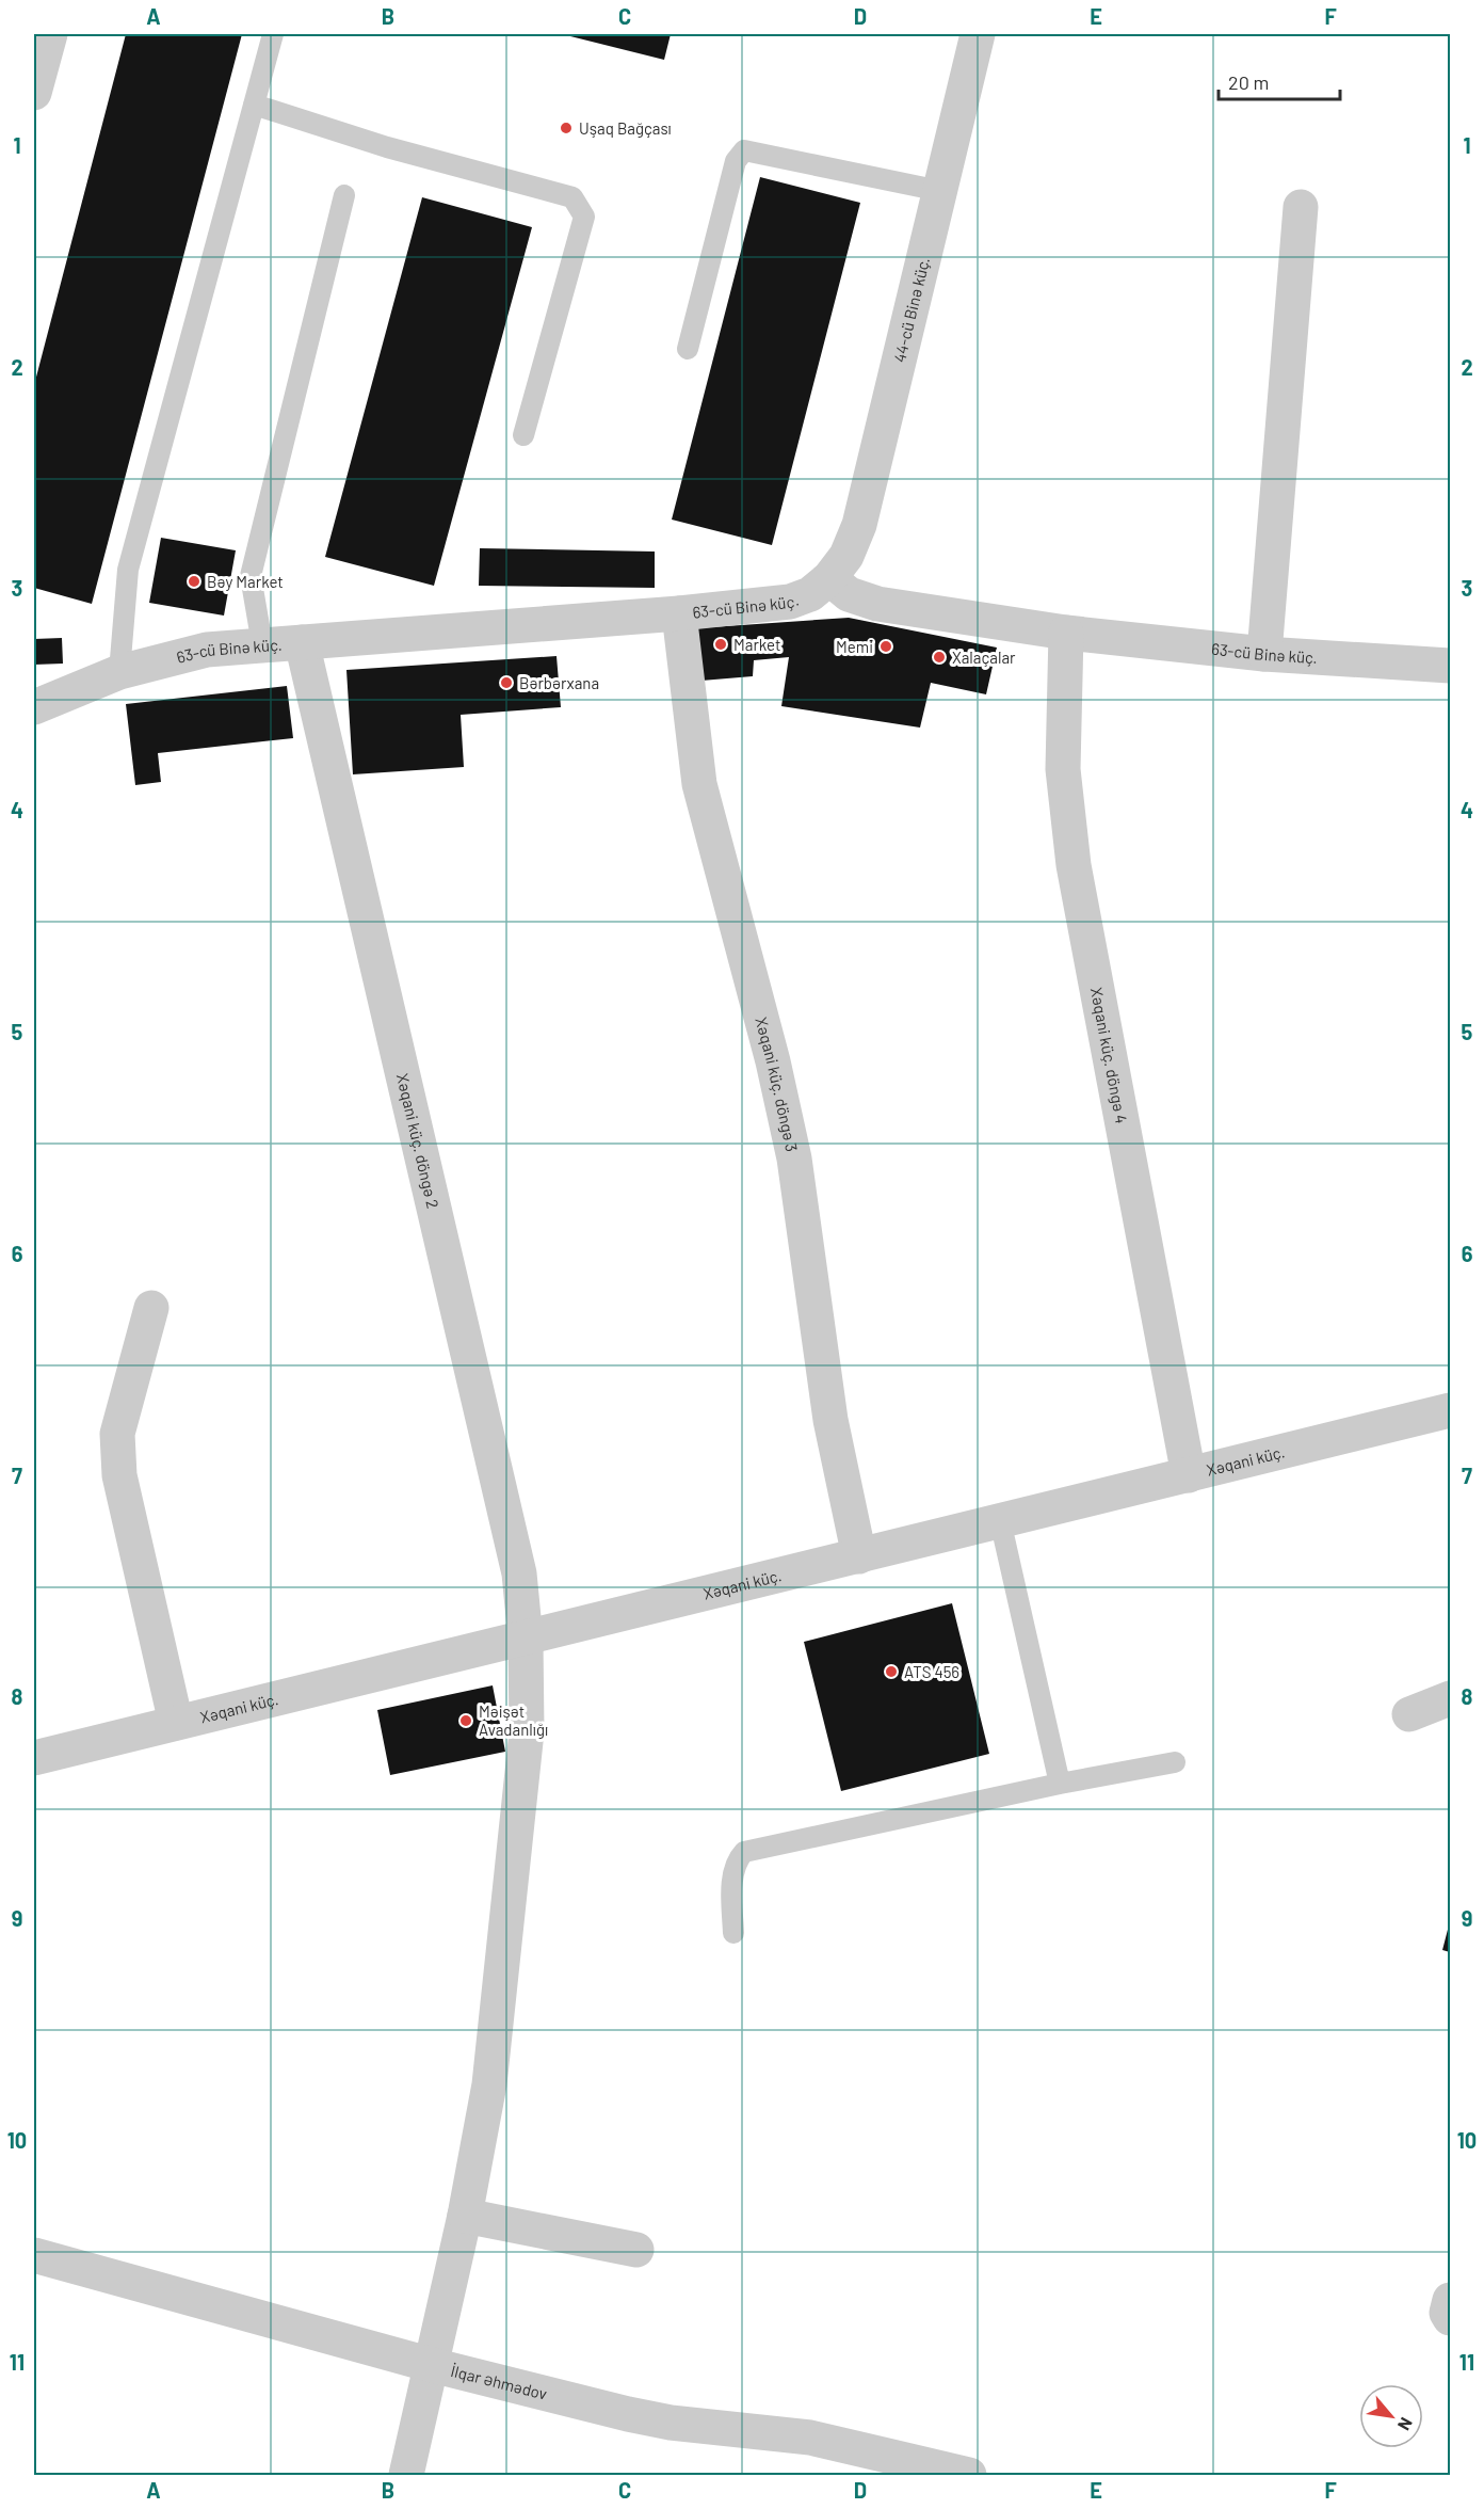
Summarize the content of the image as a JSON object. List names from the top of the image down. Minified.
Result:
{"streets":{"street":["44-cü Binə küç.","63-cü Binə küç.","Xəqani küç. döngə 4","Xəqani küç. döngə 3","Xəqani küç. döngə 2","Xəqani küç.","İlqar Əhmədov"]},"crossings":[["44-cü Binə küç.","63-cü Binə küç."],["63-cü Binə küç.","Xəqani küç. döngə 4"],["63-cü Binə küç.","Xəqani küç. döngə 3"],["63-cü Binə küç.","Xəqani küç. döngə 2"],["Xəqani küç. döngə 4","Xəqani küç."],["Xəqani küç. döngə 3","Xəqani küç."],["Xəqani küç. döngə 2","Xəqani küç."],["Xəqani küç. döngə 2","İlqar Əhmədov"]],"places":["Uşaq Bağçası","Bəy Market","Market","Memi","Xalaçalar","Bərbərxana","ATS 456","Məişət Avadanlığı"],"scale_bar":"20 m","north":"bottom right","grid":{"columns":["A","B","C","D","E","F"],"rows":["1","2","3","4","5","6","7","8","9","10","11"]}}
